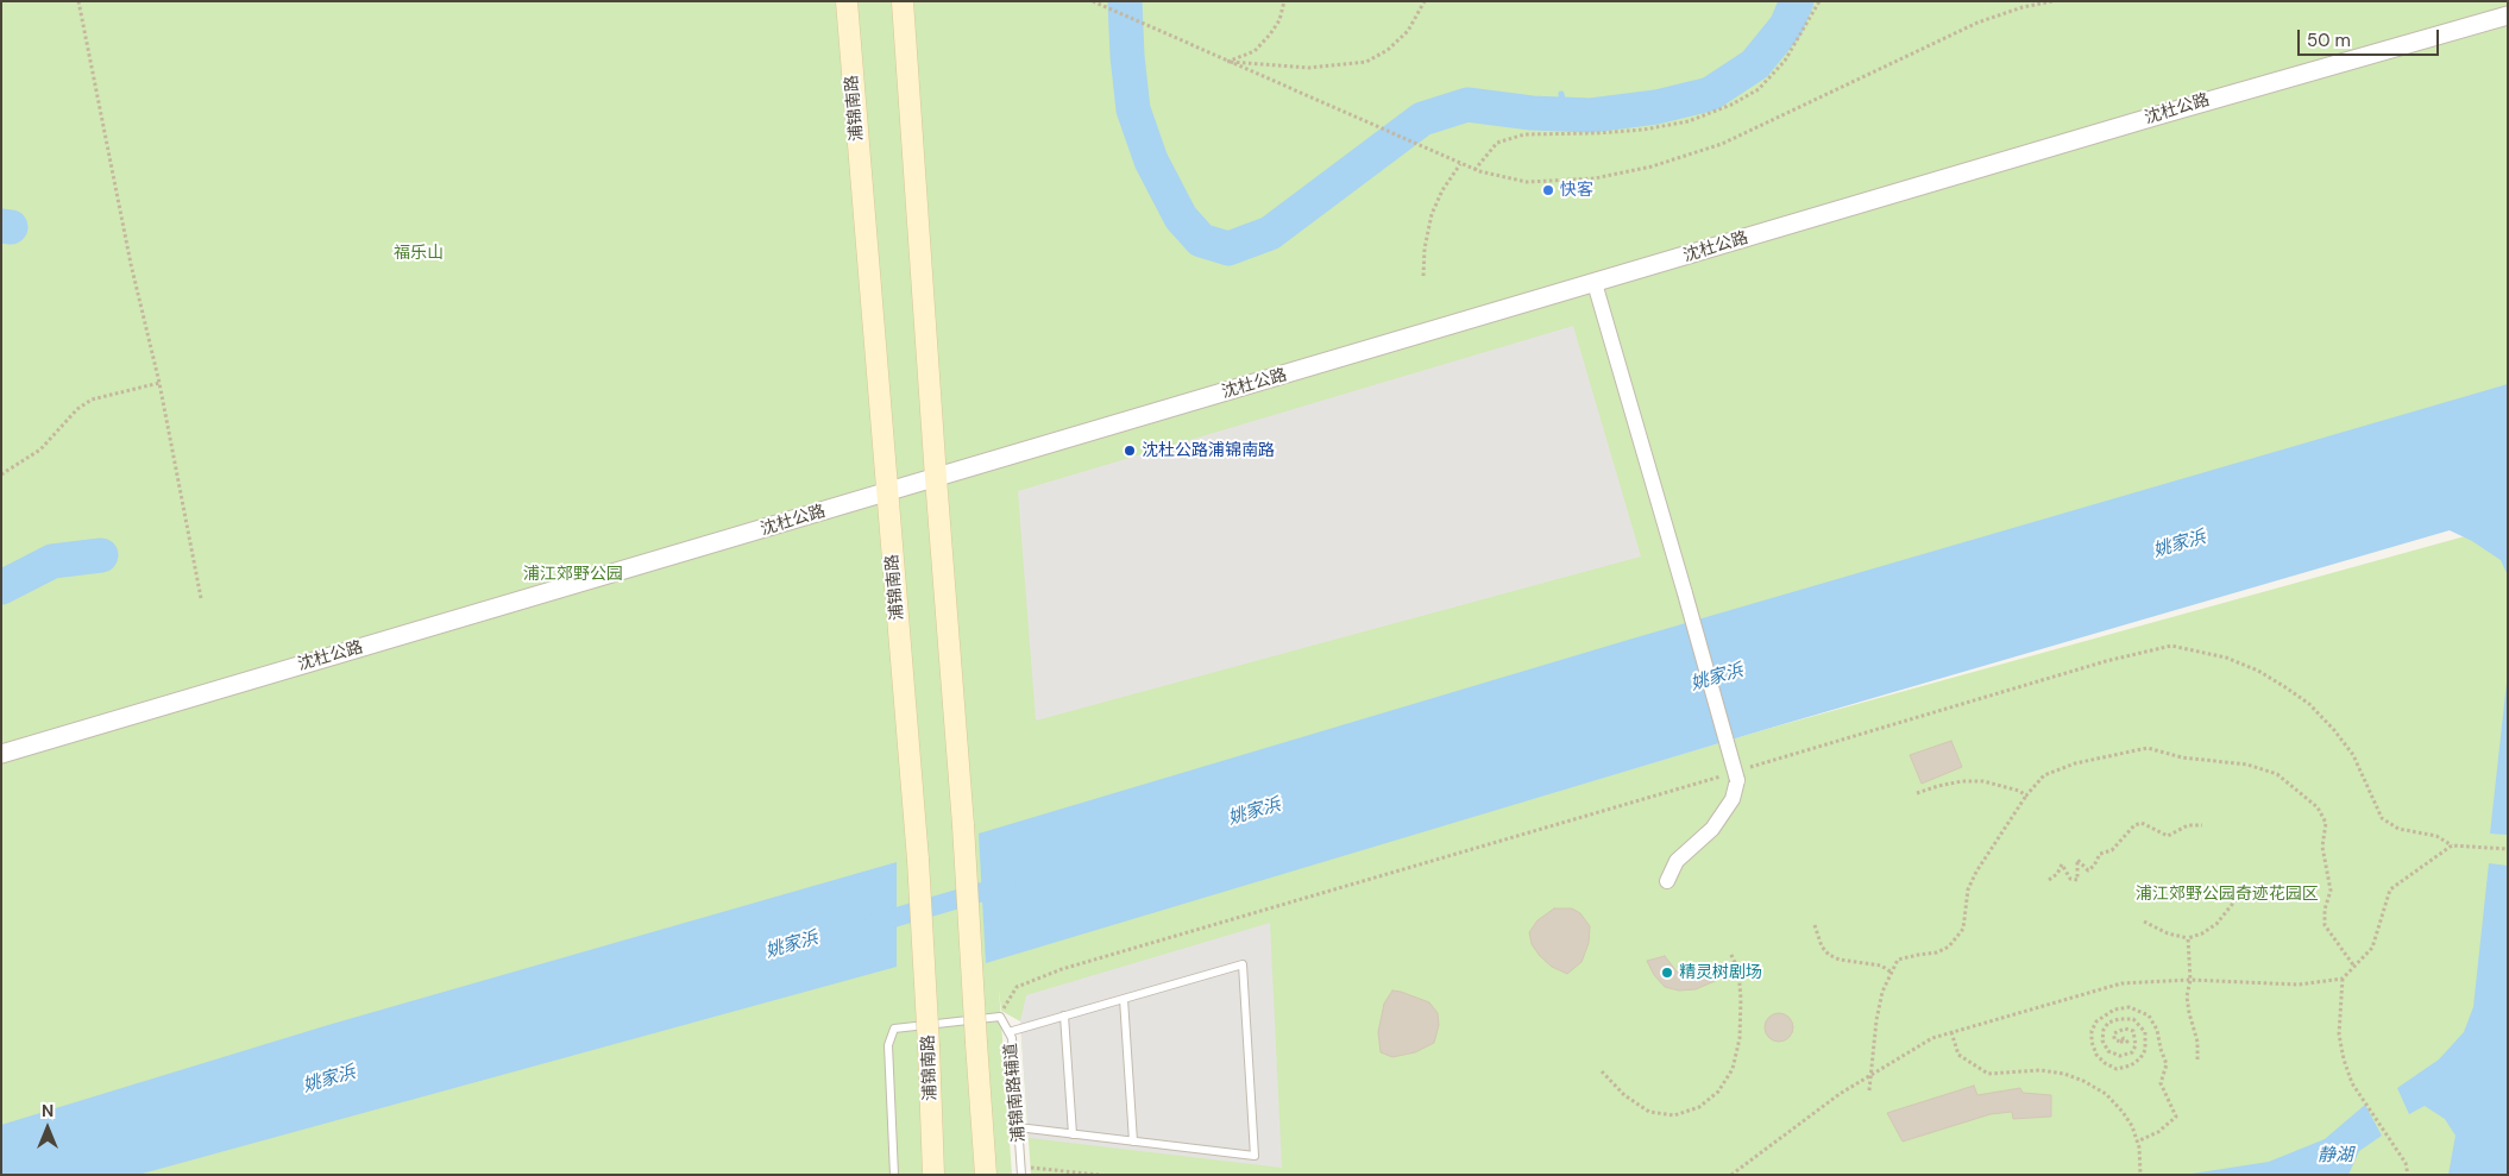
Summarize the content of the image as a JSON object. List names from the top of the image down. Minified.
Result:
{"streets":{"main road":["浦锦南路"],"street":["沈杜公路"],"lane":["浦锦南路辅道"]},"crossings":[["浦锦南路","沈杜公路"]],"water":["姚家浜","静湖"],"parks":["福乐山","浦江郊野公园","浦江郊野公园奇迹花园区"],"places":["快客","沈杜公路浦锦南路","精灵树剧场"],"scale_bar":"50 m","north":"top"}
